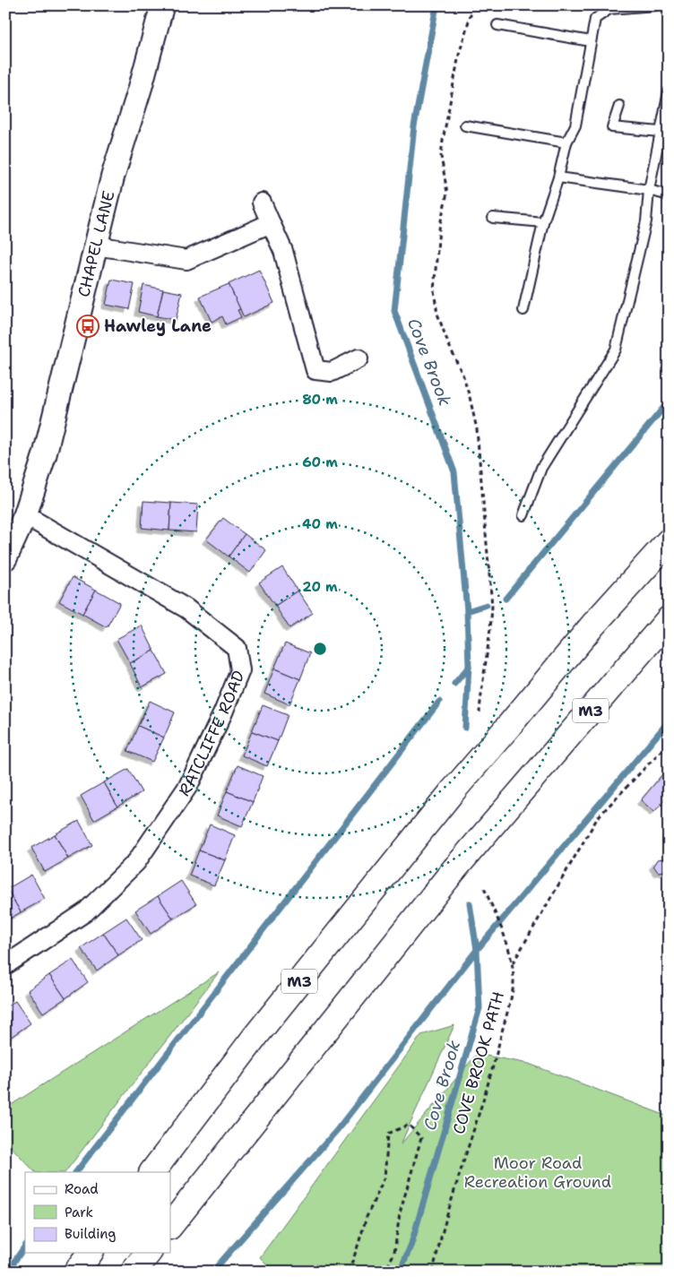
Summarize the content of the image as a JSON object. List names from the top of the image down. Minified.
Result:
{"streets":{"highway":["M3"],"street":["CHAPEL LANE","RATCLIFFE ROAD"],"path":["COVE BROOK PATH"]},"crossings":[["CHAPEL LANE","RATCLIFFE ROAD"]],"water":["Cove Brook"],"parks":["Moor Road Recreation Ground"],"places":{"bus stop":["Hawley Lane"]},"legend":["Road","Park","Building"],"rings":["80 m","60 m","40 m","20 m"]}
